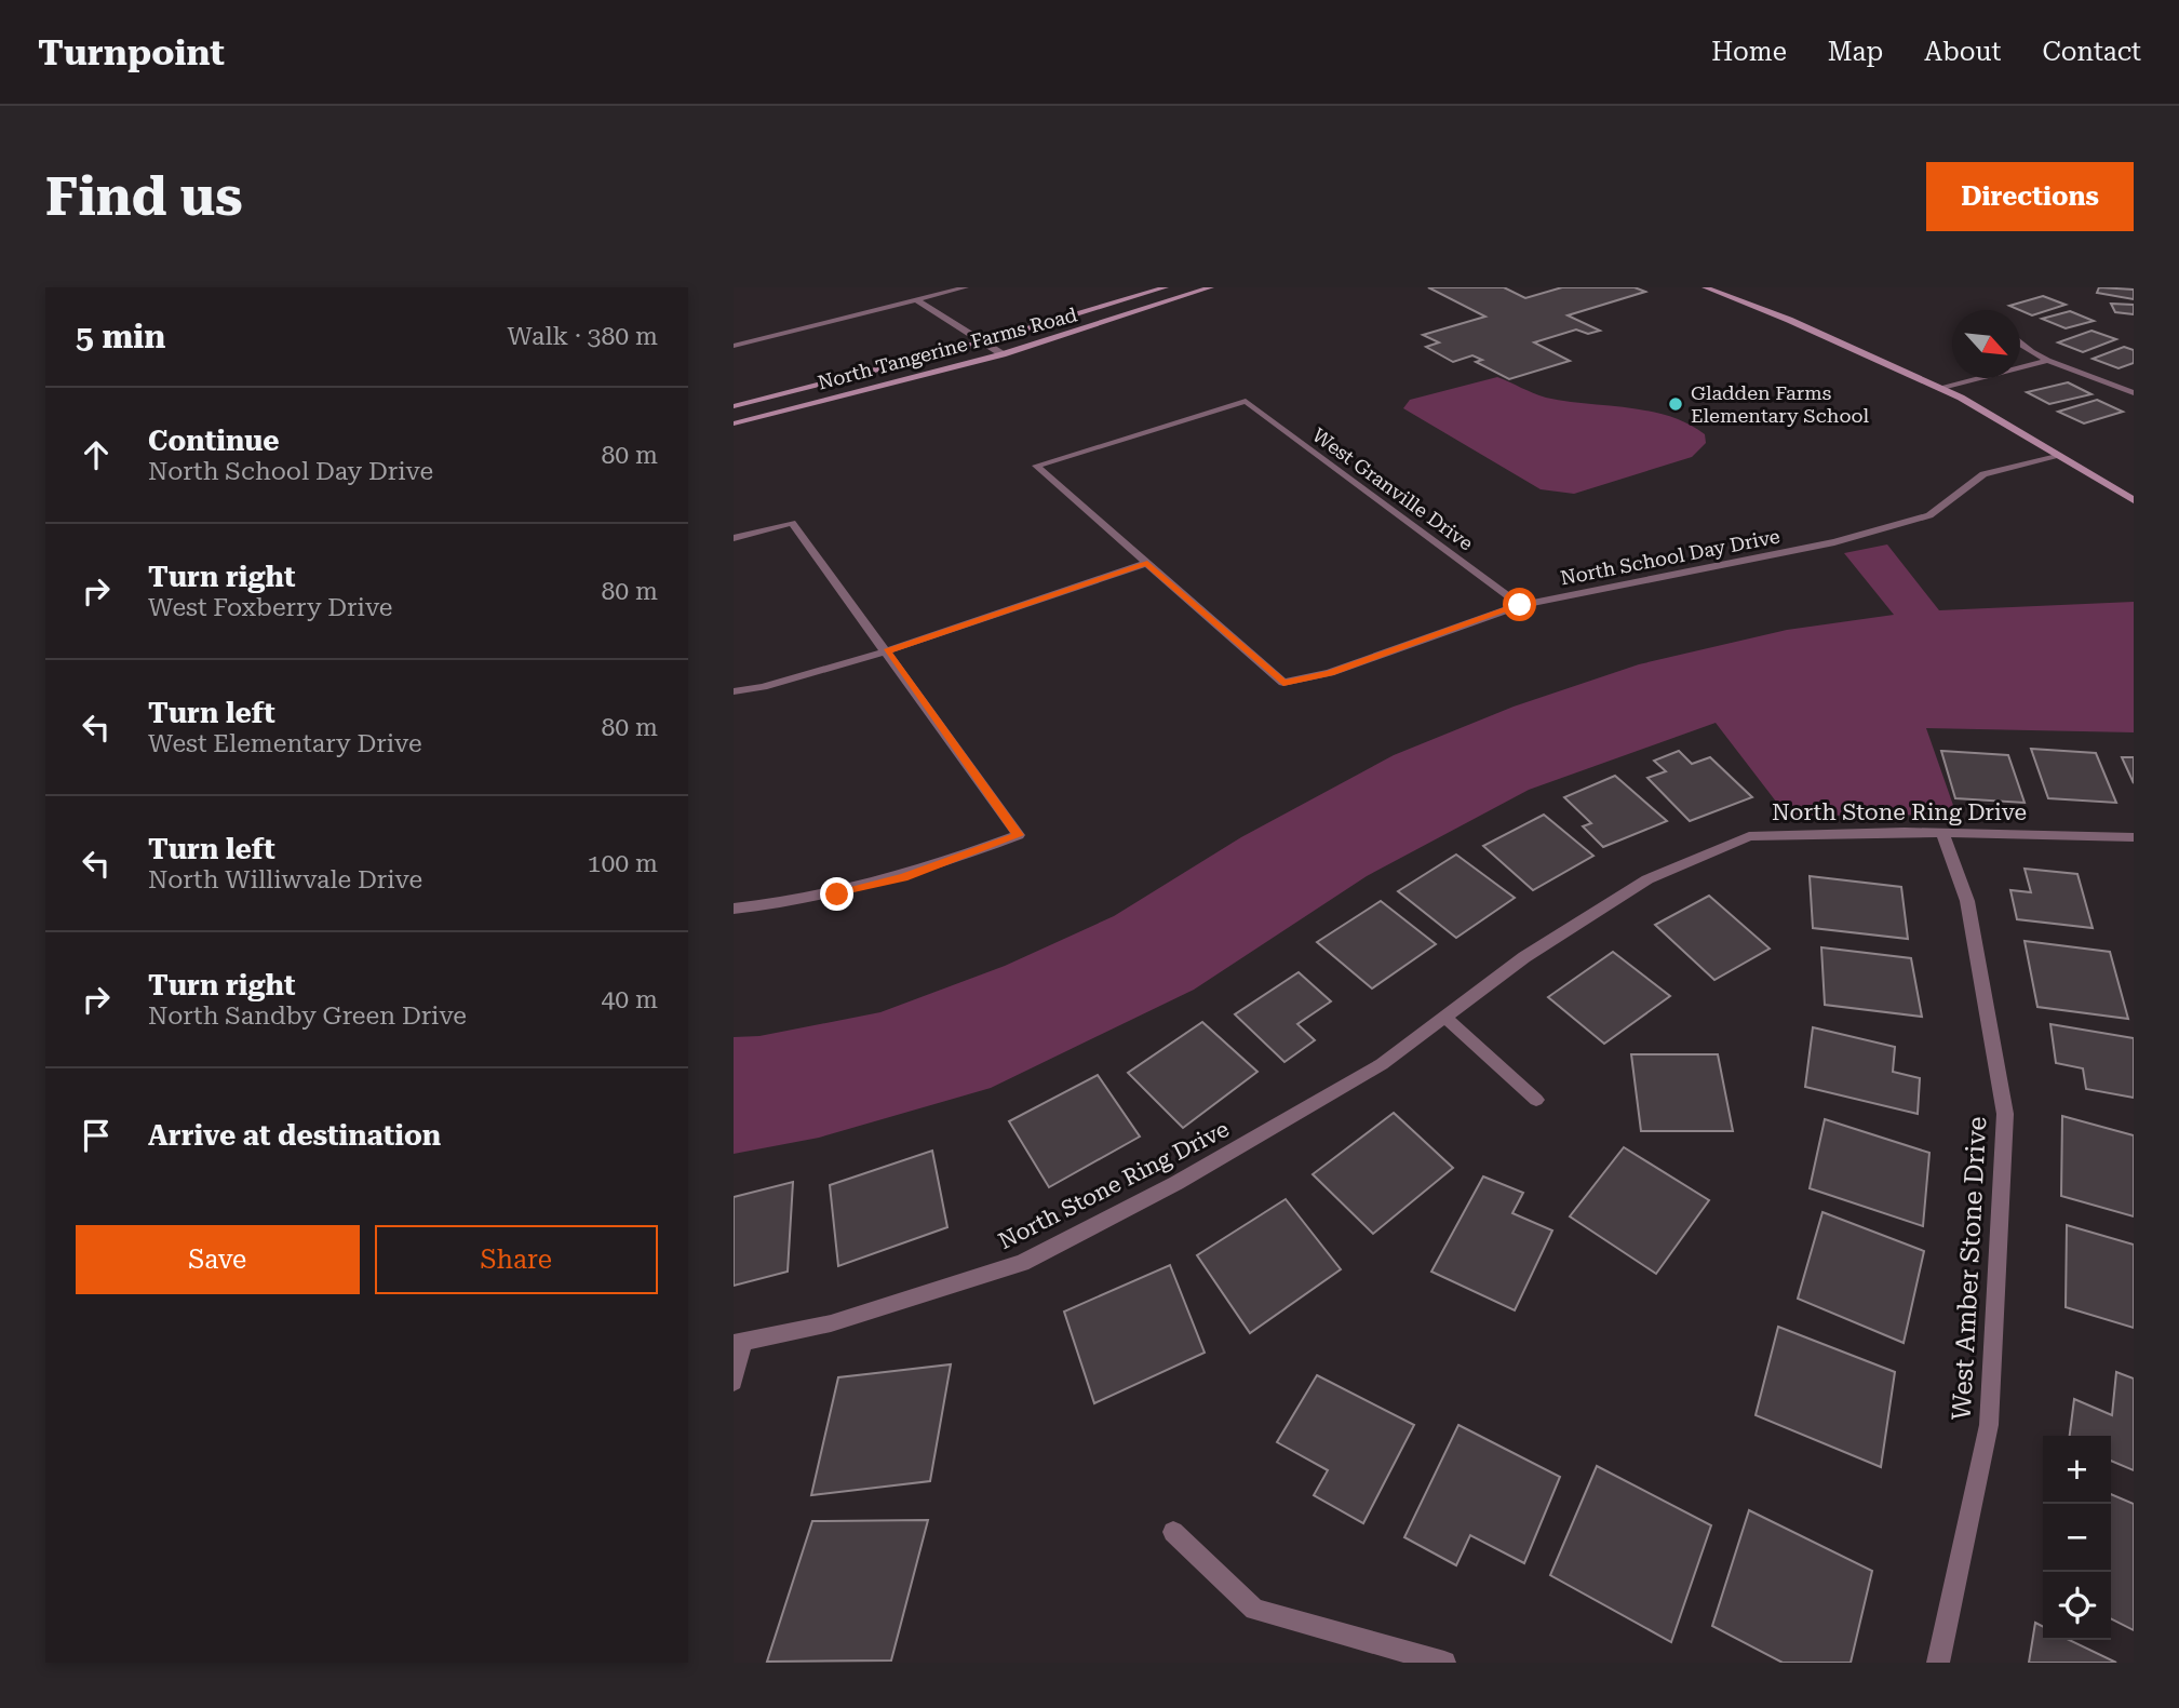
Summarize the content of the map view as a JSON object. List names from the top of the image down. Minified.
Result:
{"streets":{"main road":["North Tangerine Farms Road"],"street":["West Granville Drive","North School Day Drive","North Stone Ring Drive","West Amber Stone Drive"]},"crossings":[["West Granville Drive","North School Day Drive"],["North Stone Ring Drive","West Amber Stone Drive"]],"places":["Gladden Farms Elementary School"],"north":"bottom right","page":{"header":"Turnpoint","nav":["Home","Map","About","Contact"],"buttons":["Directions",["Save","Share"]],"title":"Find us","heading":["5 min","Walk · 380 m"],"list":[["Continue","North School Day Drive","80 m"],["Turn right","West Foxberry Drive","80 m"],["Turn left","West Elementary Drive","80 m"],["Turn left","North Williwvale Drive","100 m"],["Turn right","North Sandby Green Drive","40 m"],"Arrive at destination"],"map_buttons":["+","−"]}}
